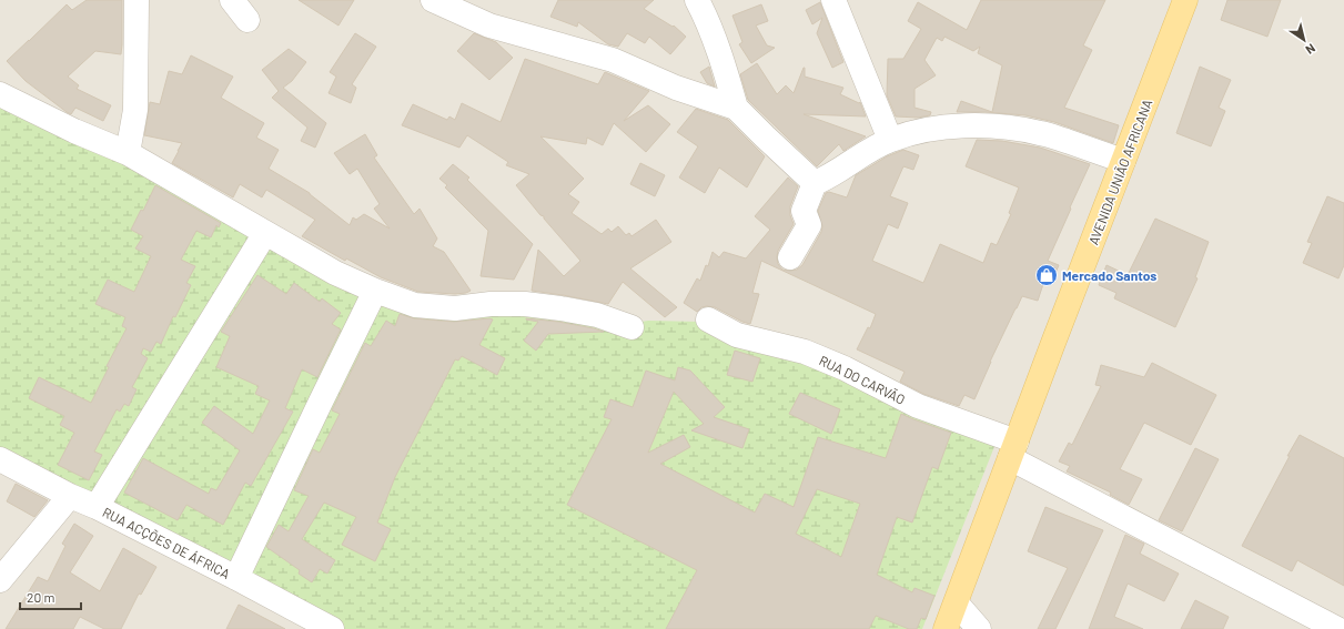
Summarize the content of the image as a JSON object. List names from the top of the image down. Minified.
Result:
{"streets":{"main road":["AVENIDA UNIÃO AFRICANA"],"street":["RUA DO CARVÃO","RUA ACÇÕES DE ÁFRICA"]},"crossings":[["AVENIDA UNIÃO AFRICANA","RUA DO CARVÃO"]],"places":{"shop":["Mercado Santos"]},"scale_bar":"20 m","north":"bottom right"}
